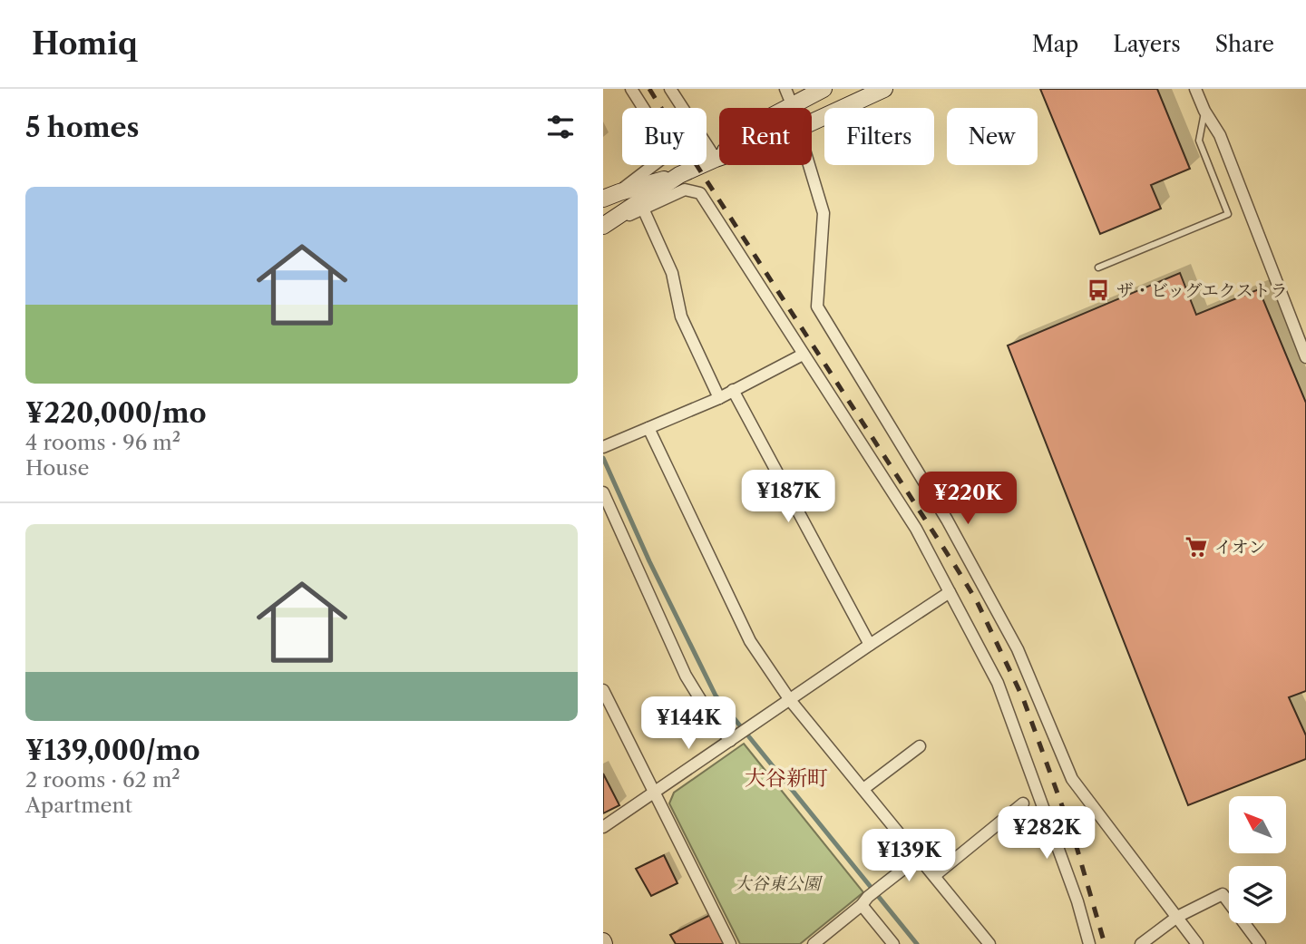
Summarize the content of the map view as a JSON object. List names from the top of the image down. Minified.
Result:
{"districts":["大谷新町"],"parks":["大谷東公園"],"places":{"bus stop":["ザ・ビッグエクストラ"],"supermarket":["イオン"]},"north":"top left","page":{"header":"Homiq","nav":["Map","Layers","Share"],"heading":"5 homes","chip":["Buy","Rent","Filters","New"],"list":[{"name":"¥220,000/mo","note":"4 rooms · 96 m² · House"},{"name":"¥139,000/mo","note":"2 rooms · 62 m² · Apartment"}],"price":["¥187K","¥220K","¥144K","¥282K","¥139K"]}}
